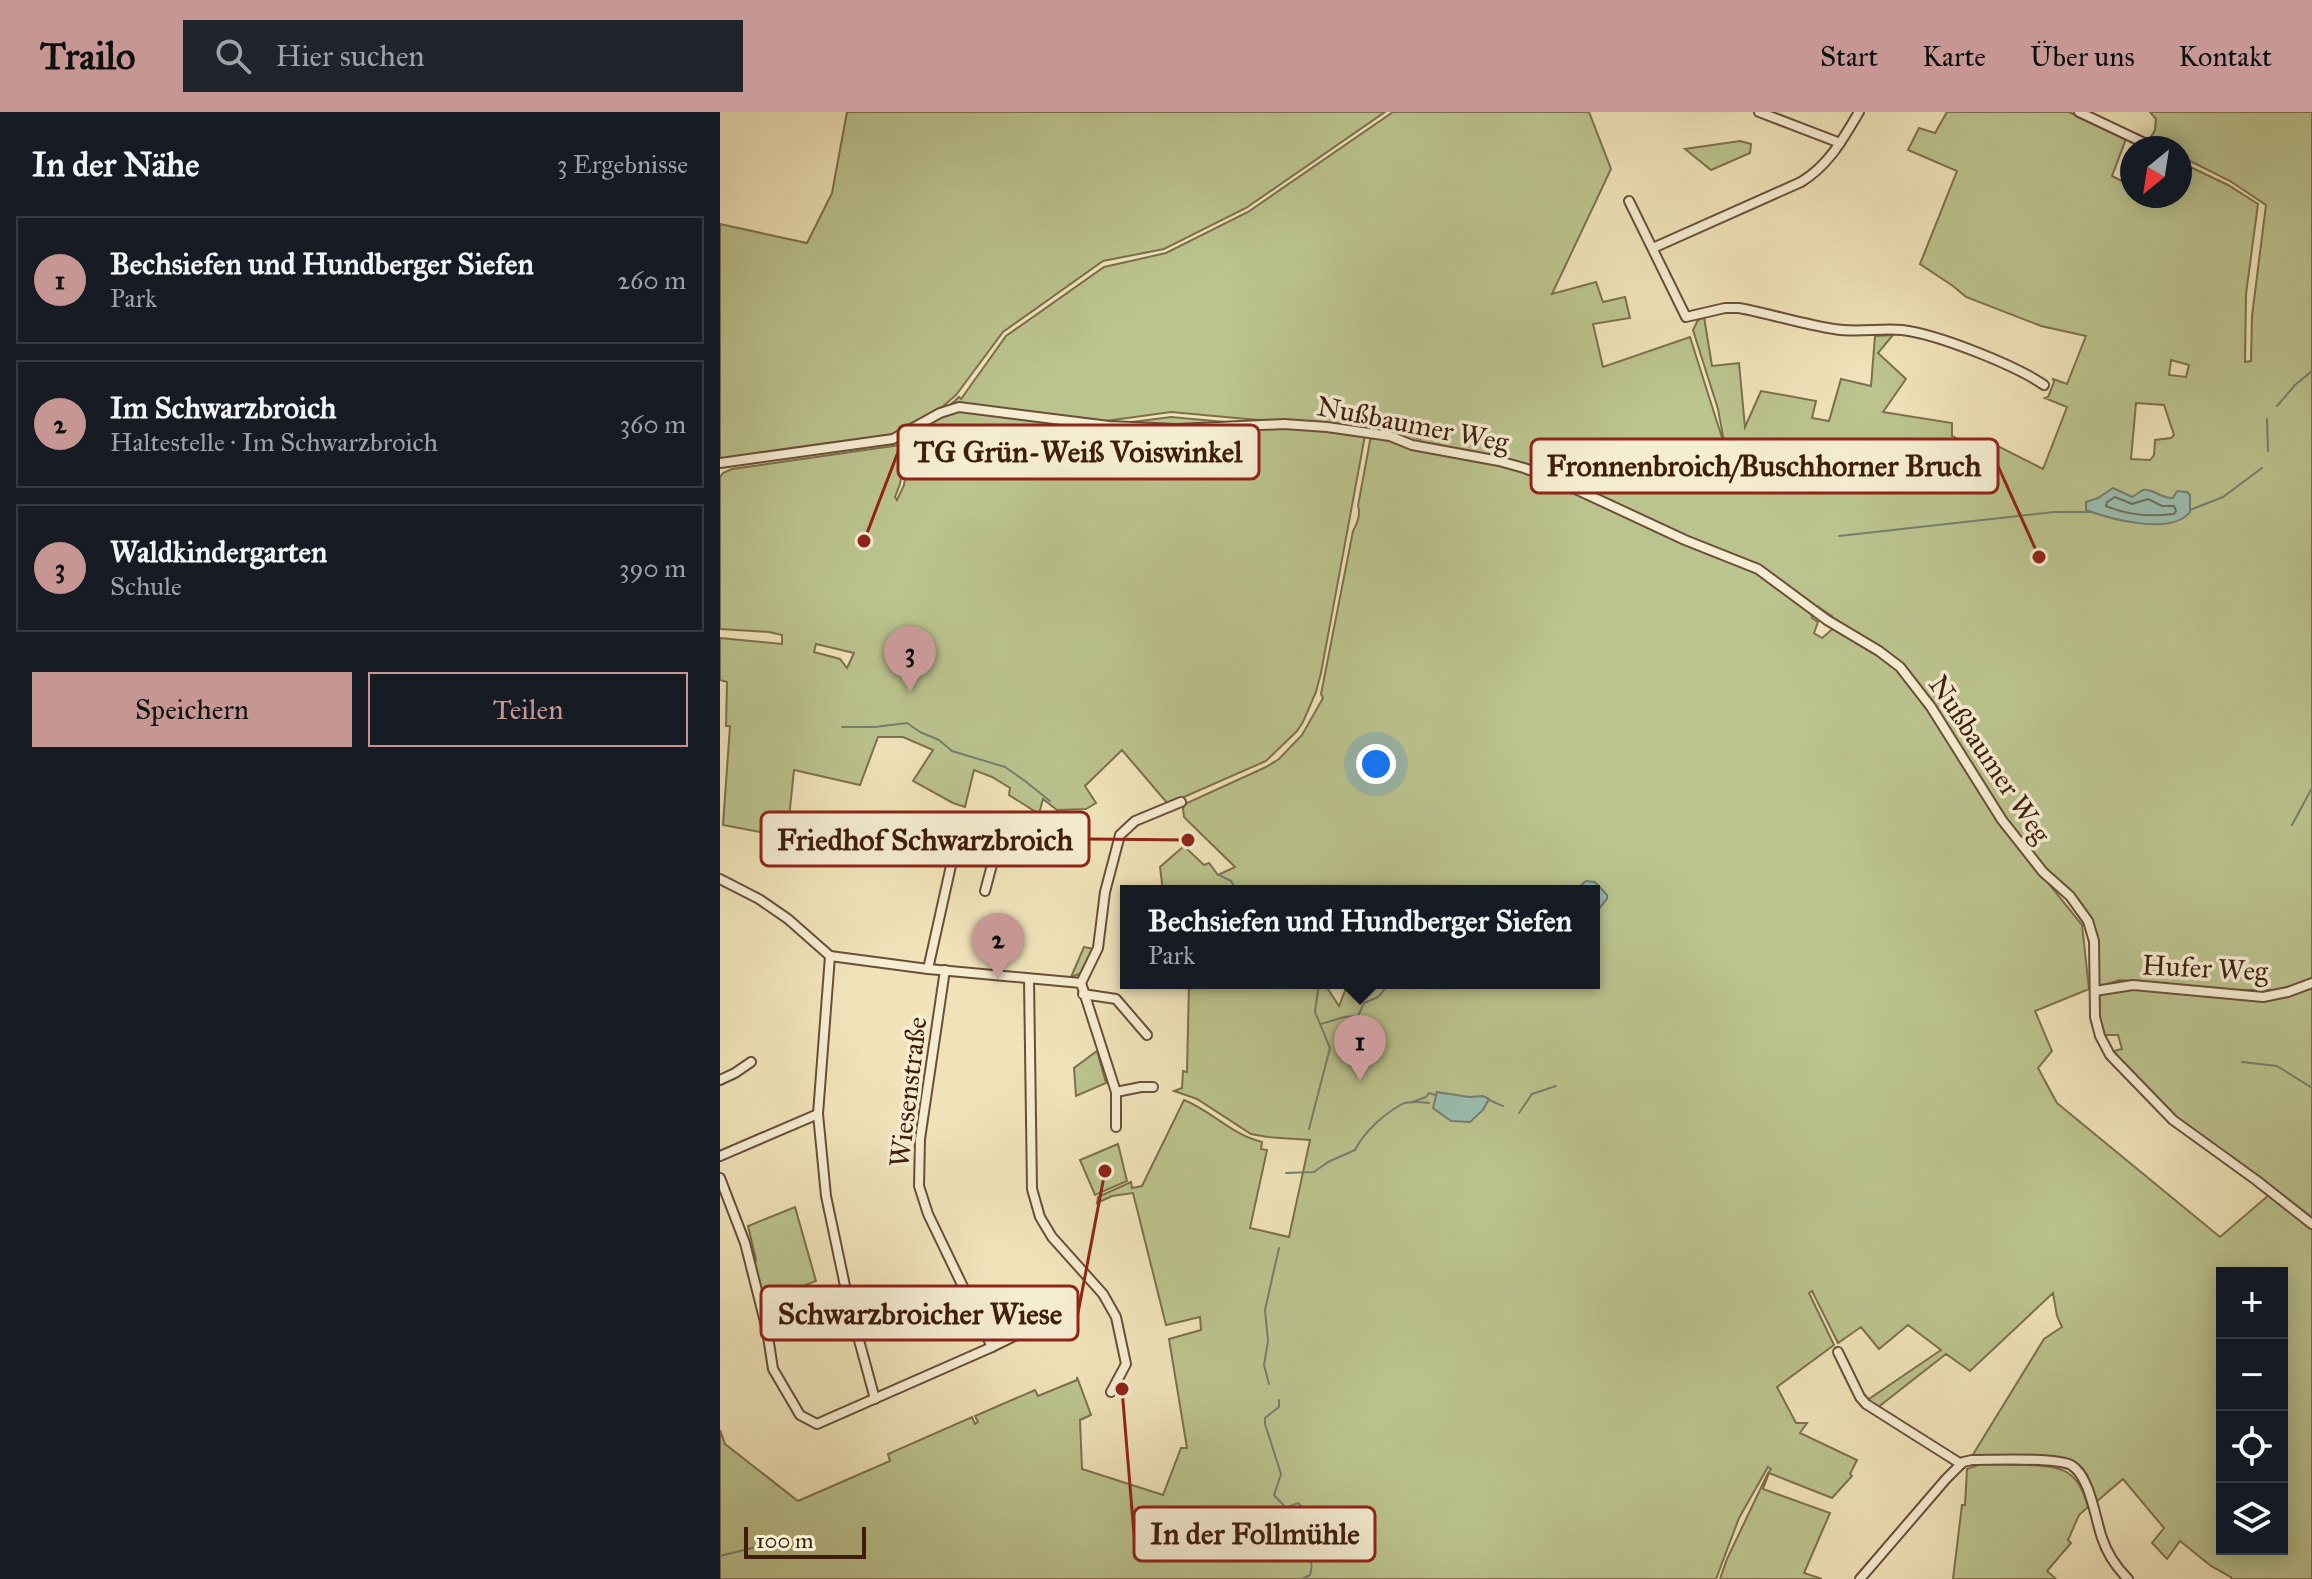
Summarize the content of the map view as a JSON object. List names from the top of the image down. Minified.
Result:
{"streets":{"street":["Nußbaumer Weg","Hufer Weg","Wiesenstraße"]},"crossings":[["Nußbaumer Weg","Hufer Weg"]],"places":["TG Grün-Weiß Voiswinkel","Fronnenbroich/Buschhorner Bruch","Friedhof Schwarzbroich","Schwarzbroicher Wiese","In der Follmühle"],"scale_bar":"100 m","north":"bottom left","page":{"header":"Trailo","search":"Hier suchen","nav":["Start","Karte","Über uns","Kontakt"],"heading":["In der Nähe","3 Ergebnisse"],"list":[{"mark":"1","name":"Bechsiefen und Hundberger Siefen","note":"Park","value":"260 m"},{"mark":"2","name":"Im Schwarzbroich","note":"Haltestelle · Im Schwarzbroich","value":"360 m"},{"mark":"3","name":"Waldkindergarten","note":"Schule","value":"390 m"}],"pins":["3","2","1"],"buttons":["Speichern","Teilen"],"popup":["Bechsiefen und Hundberger Siefen","Park"],"map_buttons":["+","−"],"scale":"100 m"}}
